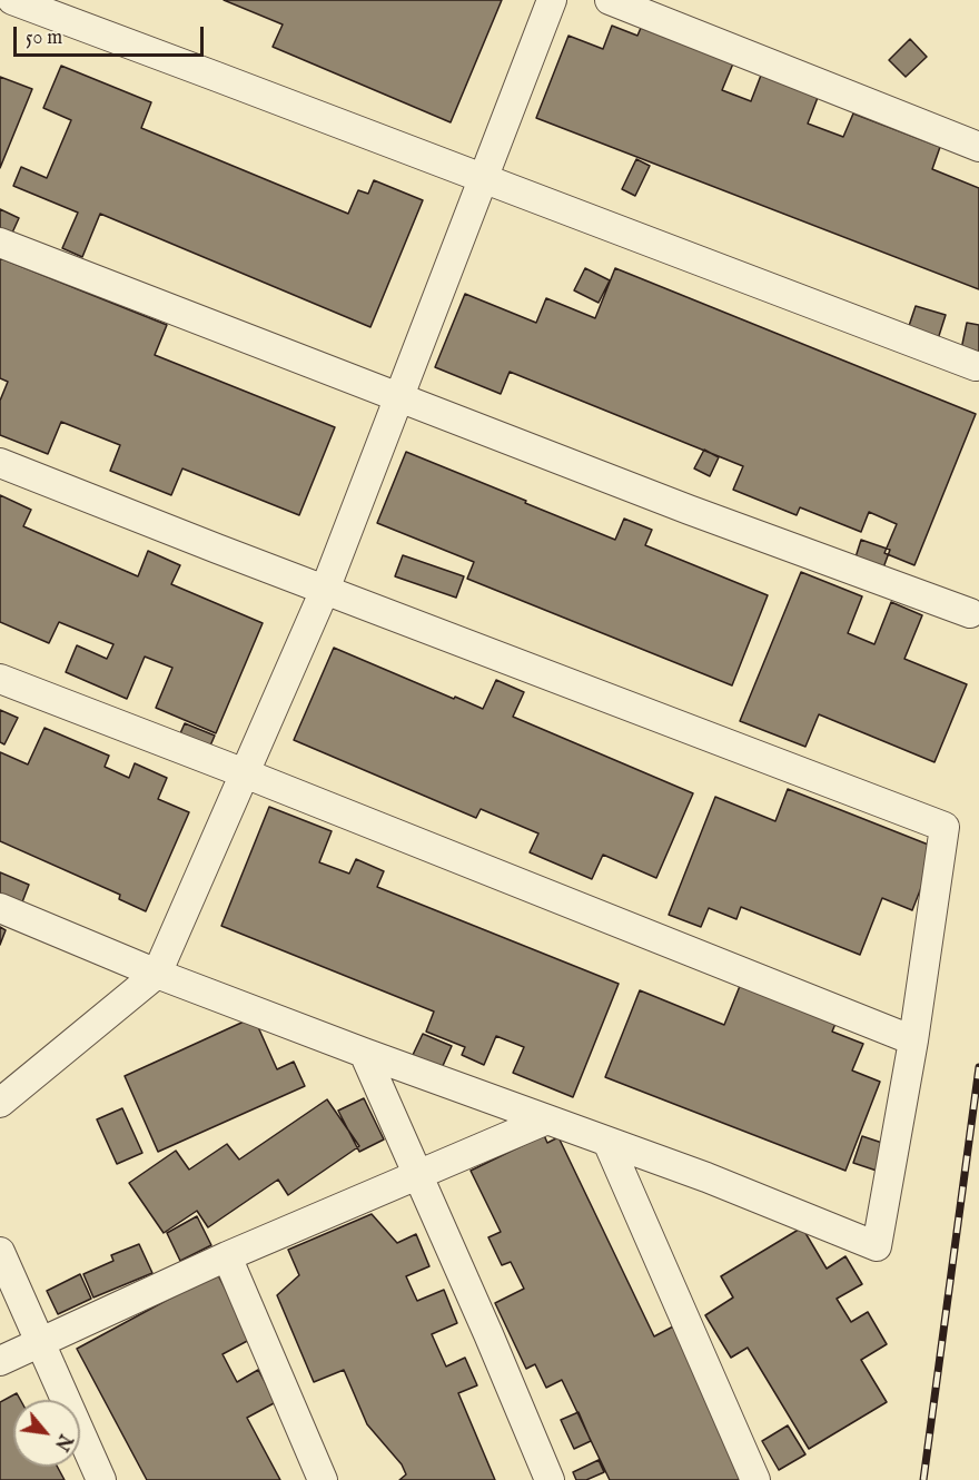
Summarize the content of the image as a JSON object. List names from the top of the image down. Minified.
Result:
{"scale_bar":"50 m","north":"bottom right"}
